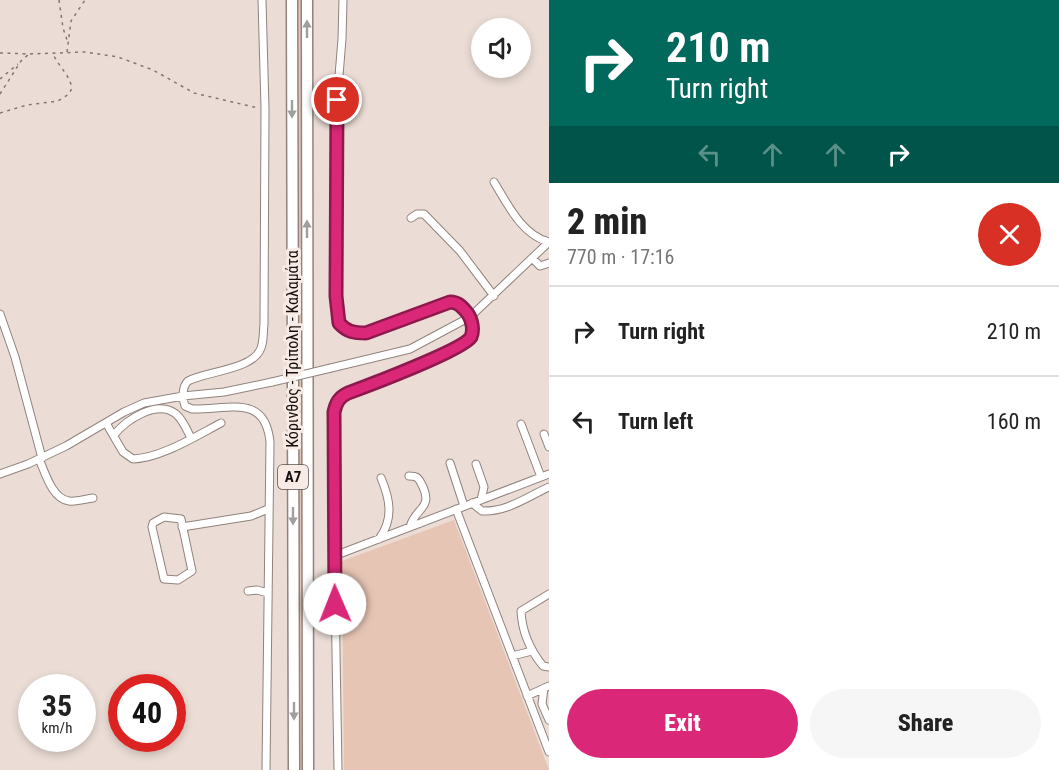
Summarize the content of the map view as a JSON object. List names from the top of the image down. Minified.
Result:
{"streets":{"highway":["Κόρινθος - Τρίπολη - Καλαμάτα","Α7"]},"page":{"turn":["210 m","Turn right"],"heading":["2 min","770 m · 17:16"],"list":[{"name":"Turn right","value":"210 m"},{"name":"Turn left","value":"160 m"}],"speed":"35 km/h","limit":"40","buttons":["Exit","Share"]}}
